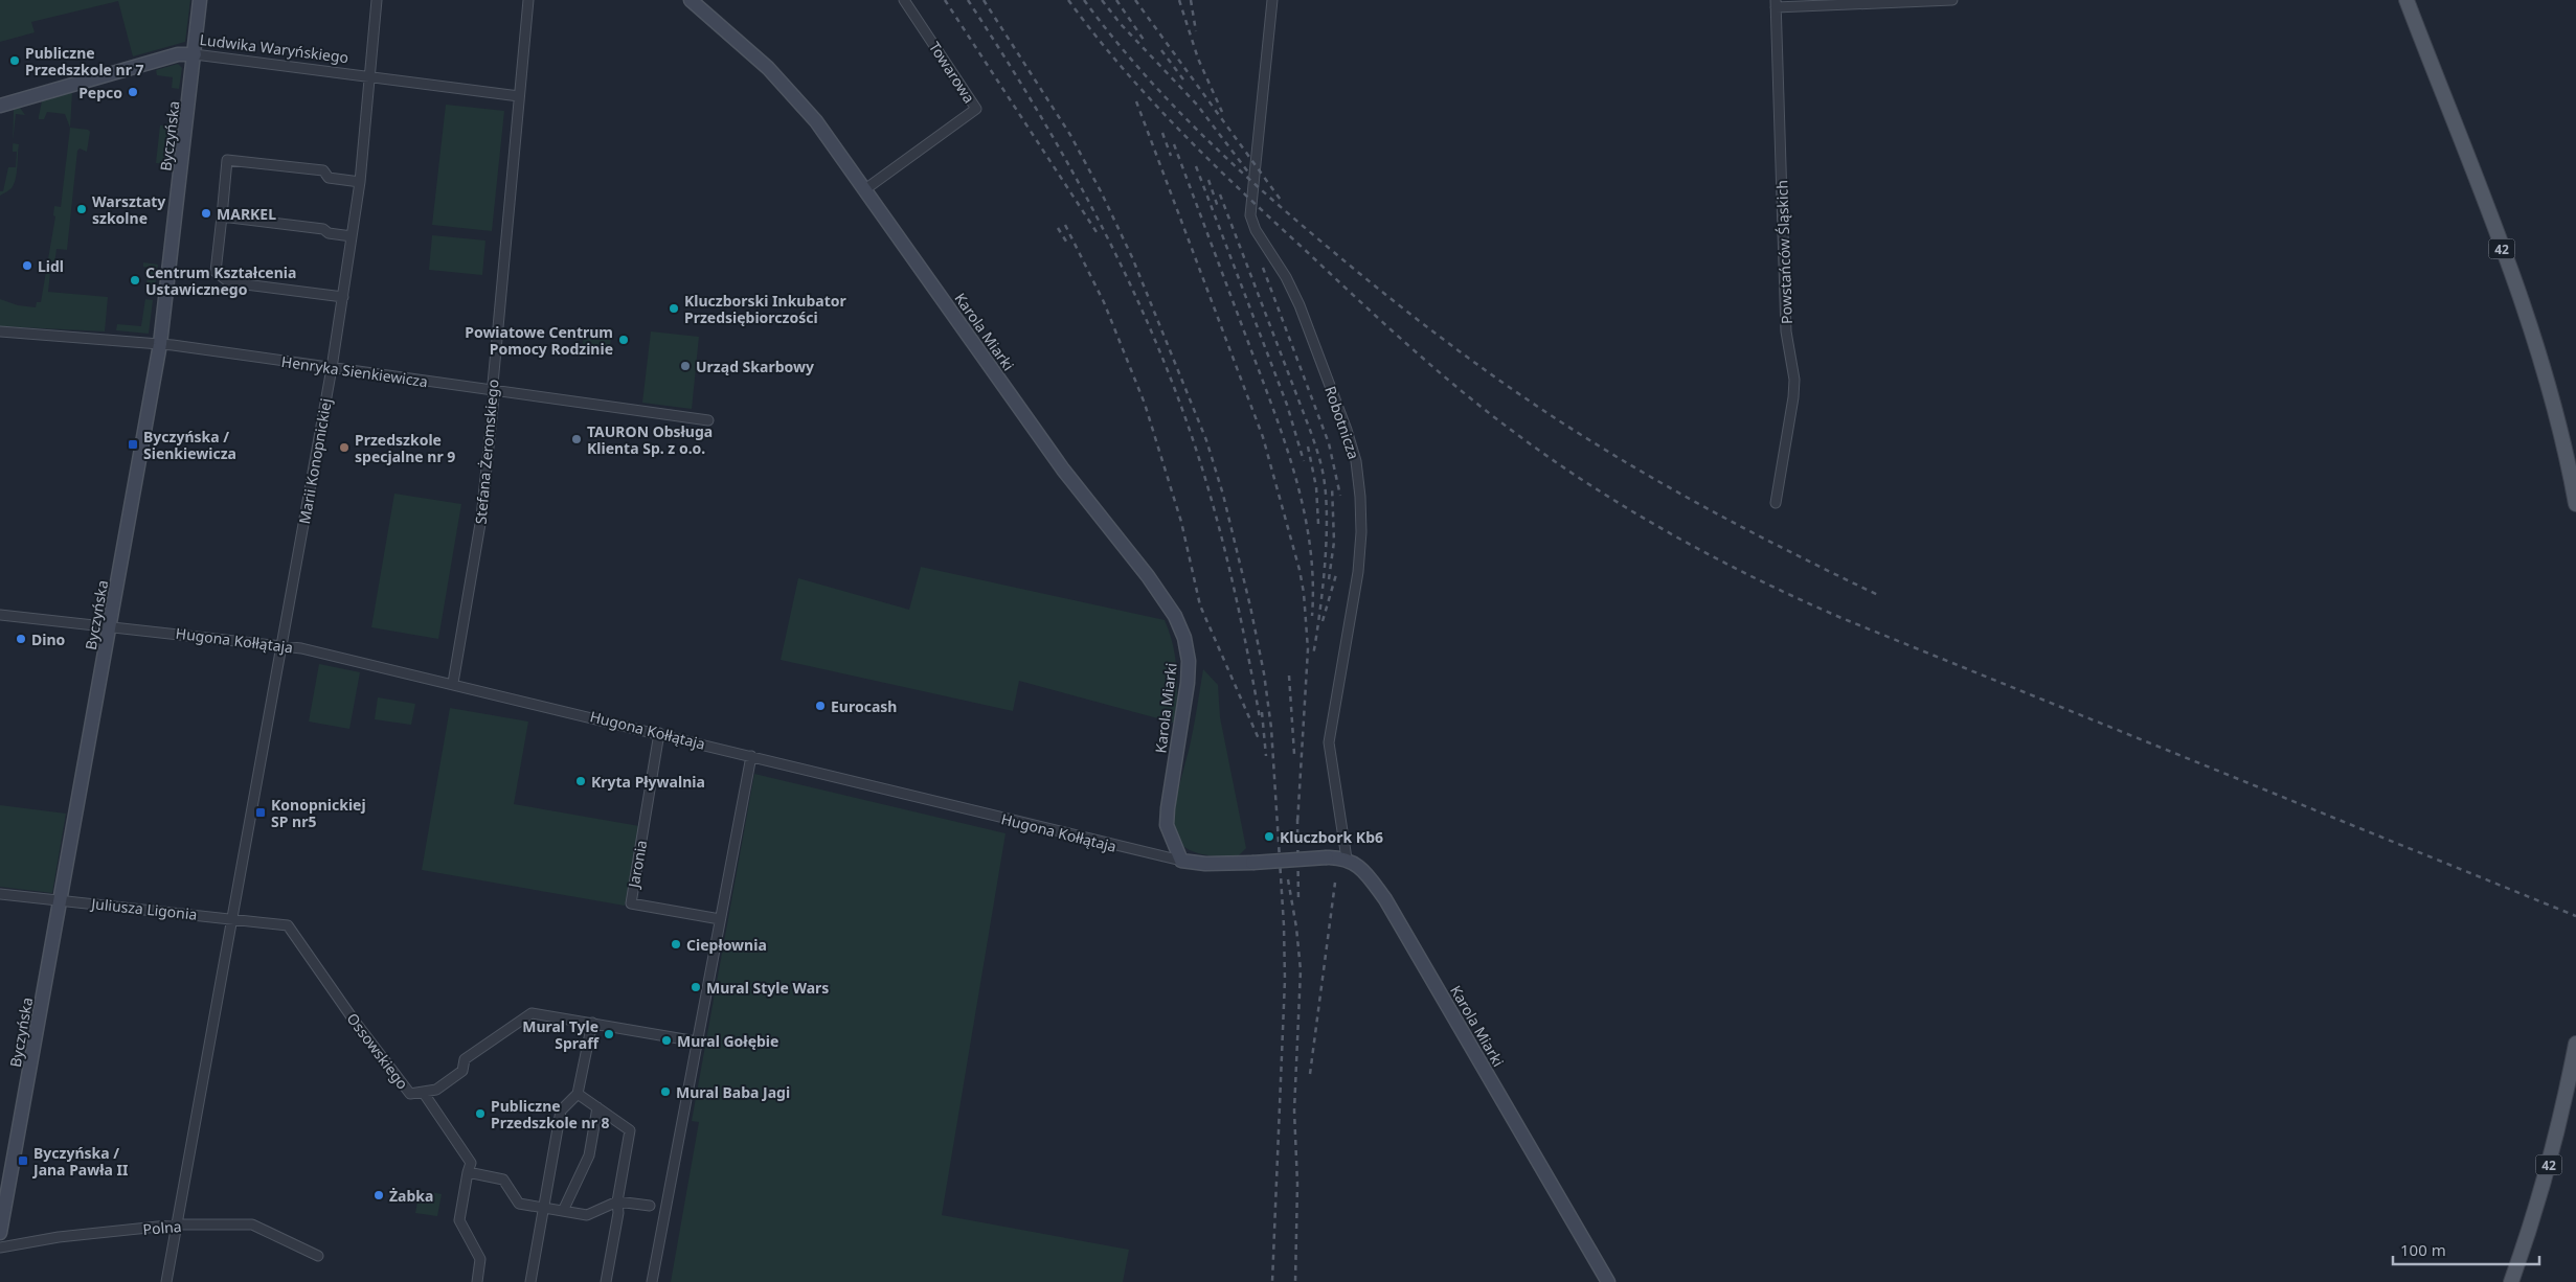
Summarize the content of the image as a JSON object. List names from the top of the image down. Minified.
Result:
{"streets":{"main road":["42"],"street":["Ludwika Waryńskiego","Towarowa","Byczyńska","Powstańców Śląskich","Karola Miarki","Henryka Sienkiewicza","Robotnicza","Stefana Żeromskiego","Marii Konopnickiej","Hugona Kołłątaja","Jaronia","Juliusza Ligonia","Ossowskiego","Polna"]},"crossings":[["Ludwika Waryńskiego","Byczyńska"],["Ludwika Waryńskiego","Stefana Żeromskiego"],["Ludwika Waryńskiego","Marii Konopnickiej"],["Towarowa","Karola Miarki"],["Byczyńska","Henryka Sienkiewicza"],["Byczyńska","Hugona Kołłątaja"],["Byczyńska","Juliusza Ligonia"],["Karola Miarki","Robotnicza"],["Karola Miarki","Hugona Kołłątaja"],["Henryka Sienkiewicza","Stefana Żeromskiego"],["Henryka Sienkiewicza","Marii Konopnickiej"],["Stefana Żeromskiego","Hugona Kołłątaja"],["Marii Konopnickiej","Hugona Kołłątaja"],["Marii Konopnickiej","Juliusza Ligonia"],["Hugona Kołłątaja","Jaronia"],["Juliusza Ligonia","Ossowskiego"]],"places":{"other":["Publiczne Przedszkole nr 7","Pepco","Warsztaty szkolne","MARKEL","Lidl","Centrum Kształcenia Ustawicznego","Kluczborski Inkubator Przedsiębiorczości","Powiatowe Centrum Pomocy Rodzinie","Urząd Skarbowy","TAURON Obsługa Klienta Sp. z o.o.","Przedszkole specjalne nr 9","Dino","Eurocash","Kryta Pływalnia","Kluczbork Kb6","Ciepłownia","Mural Style Wars","Mural Tyle Spraff","Mural Gołębie","Mural Baba Jagi","Publiczne Przedszkole nr 8","Żabka"],"transit":["Byczyńska / Sienkiewicza","Konopnickiej SP nr5","Byczyńska / Jana Pawła II"]},"scale_bar":"100 m"}
